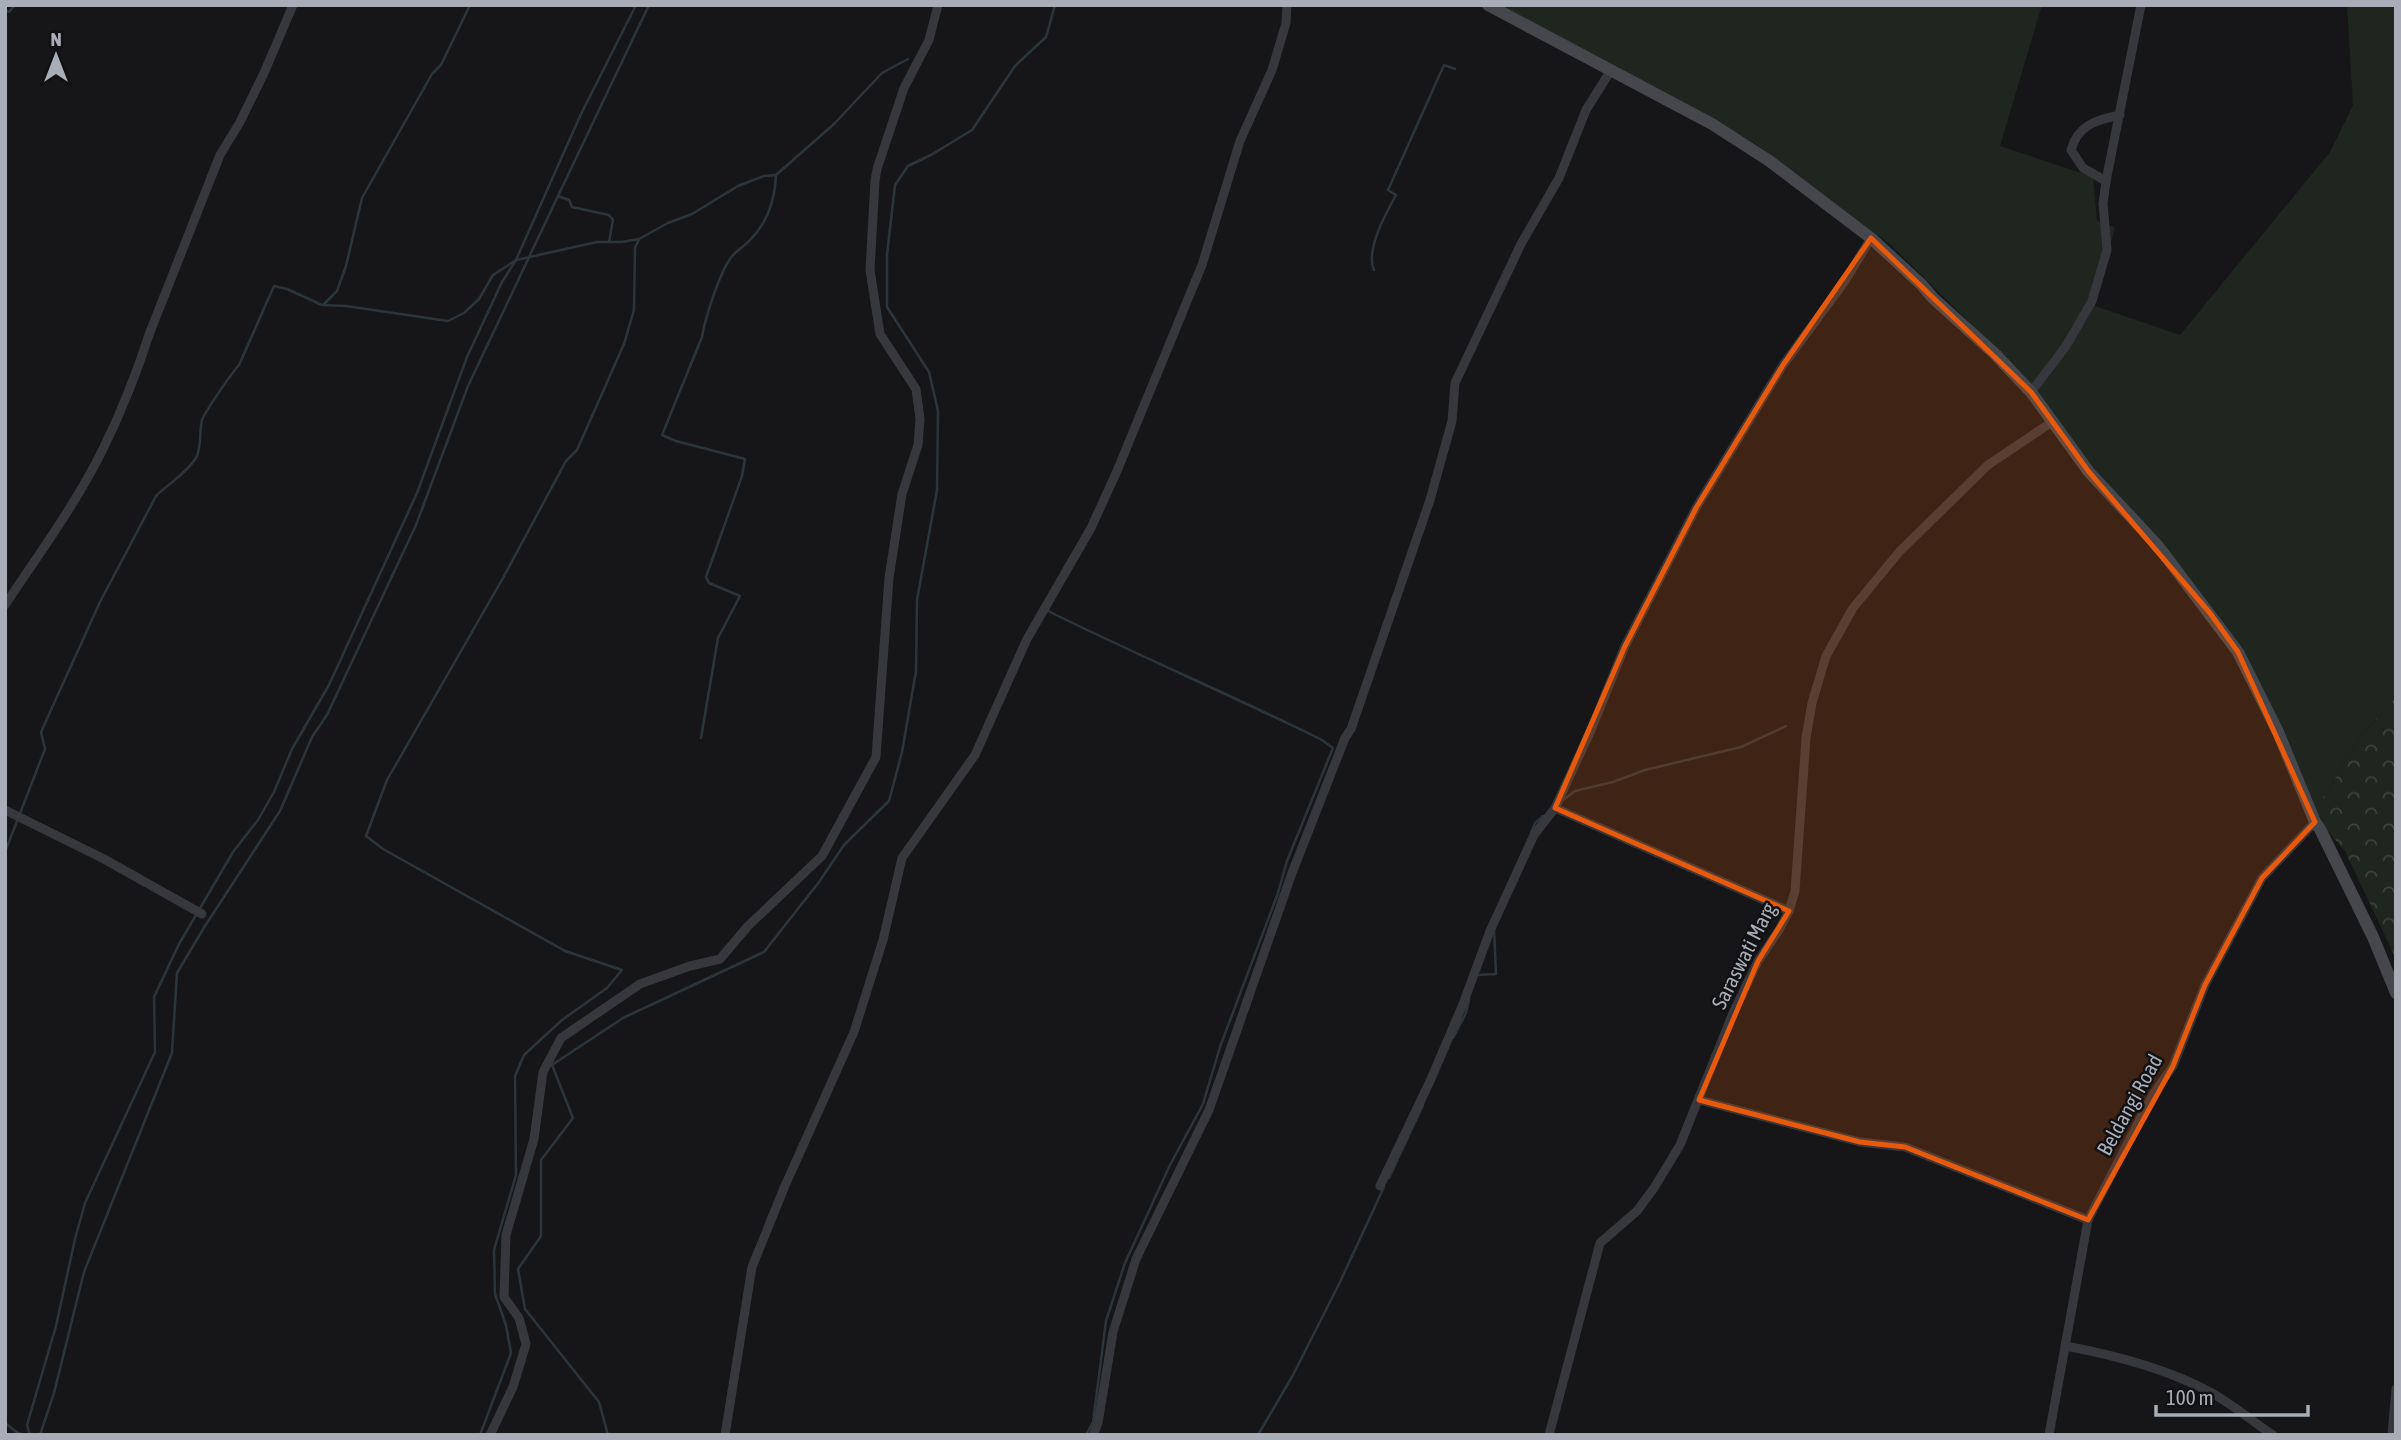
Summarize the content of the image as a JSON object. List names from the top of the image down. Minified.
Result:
{"streets":{"street":["Saraswati Marg","Beldangi Road"]},"scale_bar":"100 m","north":"top"}
